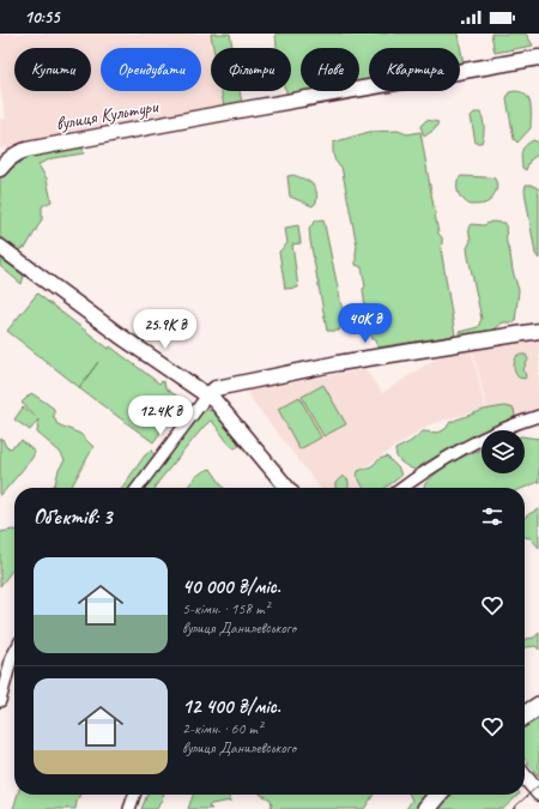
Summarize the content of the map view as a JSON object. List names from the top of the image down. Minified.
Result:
{"streets":{"street":["вулиця Культури"]},"page":{"status":"10:55","chip":["Купити","Орендувати","Фільтри","Нове","Квартира"],"price":["40K ₴","25.9K ₴","12.4K ₴"],"heading":"Об’єктів: 3","list":[{"name":"40 000 ₴/міс.","note":"5-кімн. · 158 m² · вулиця Данилевського"},{"name":"12 400 ₴/міс.","note":"2-кімн. · 60 m² · вулиця Данилевського"}]}}
